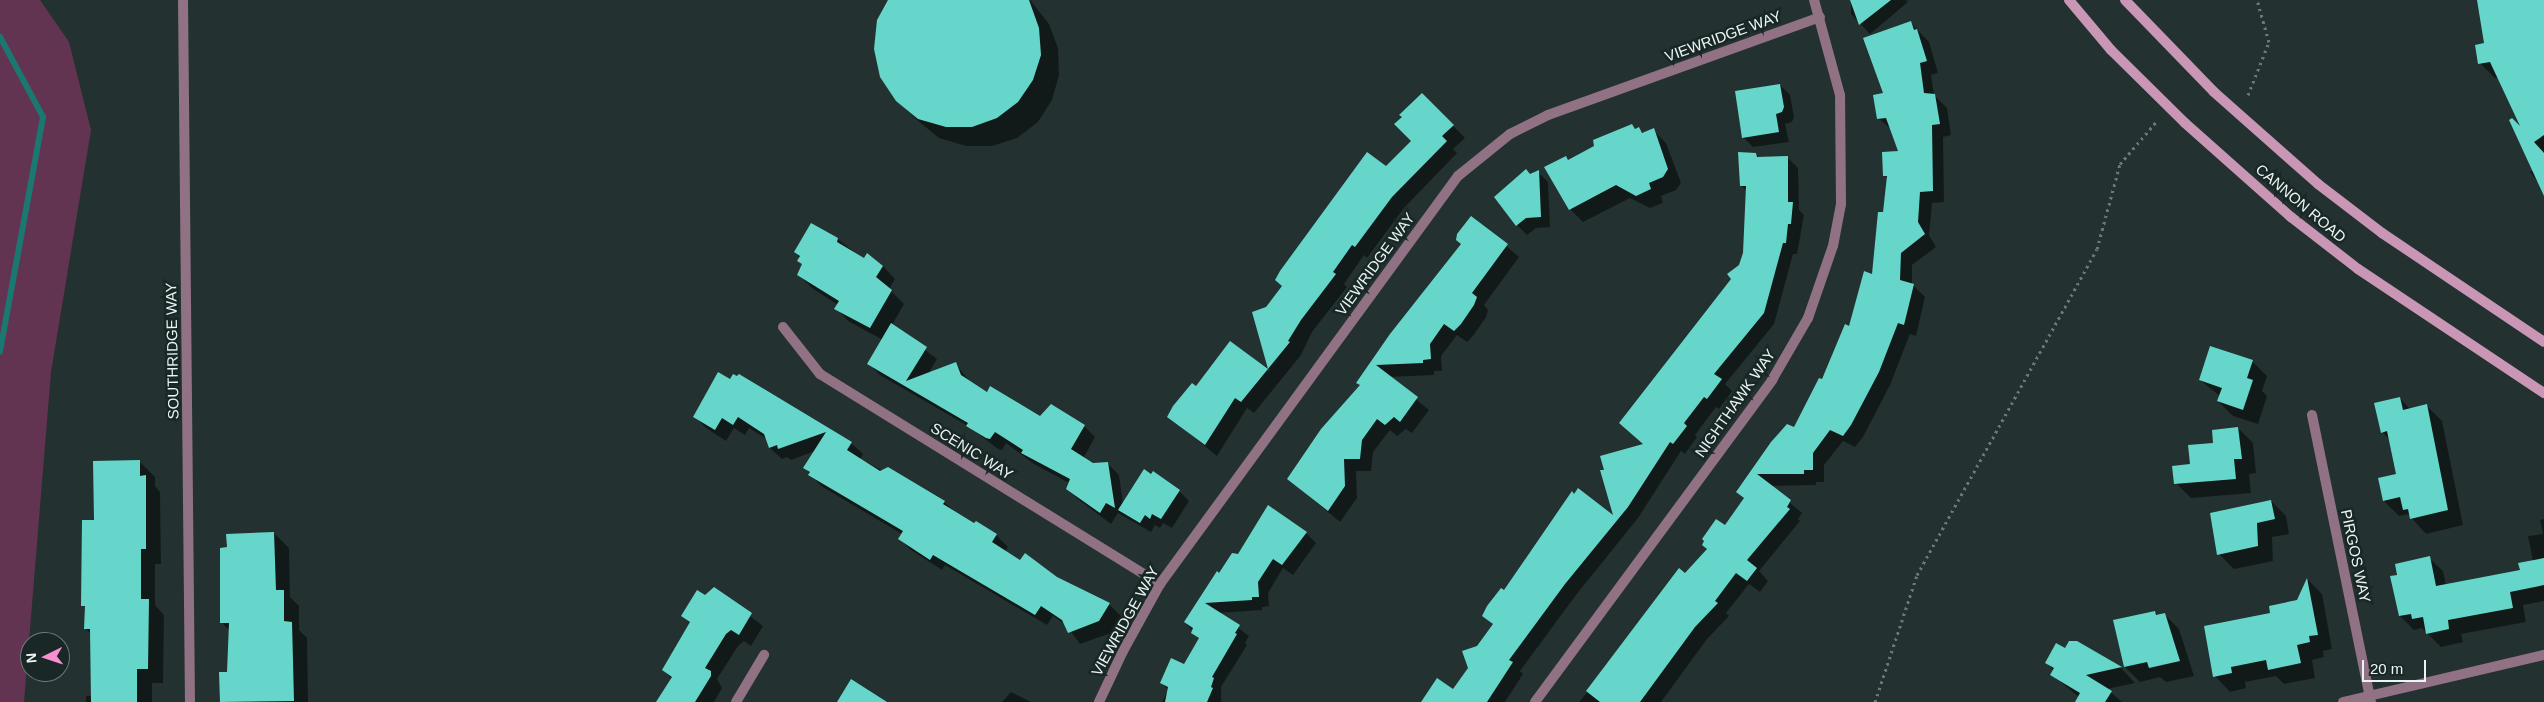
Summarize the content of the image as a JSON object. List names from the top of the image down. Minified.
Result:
{"streets":{"main road":["CANNON ROAD"],"street":["VIEWRIDGE WAY","SOUTHRIDGE WAY","NIGHTHAWK WAY","SCENIC WAY","PIRGOS WAY"]},"crossings":[["VIEWRIDGE WAY","NIGHTHAWK WAY"],["VIEWRIDGE WAY","SCENIC WAY"]],"scale_bar":"20 m","north":"left"}
